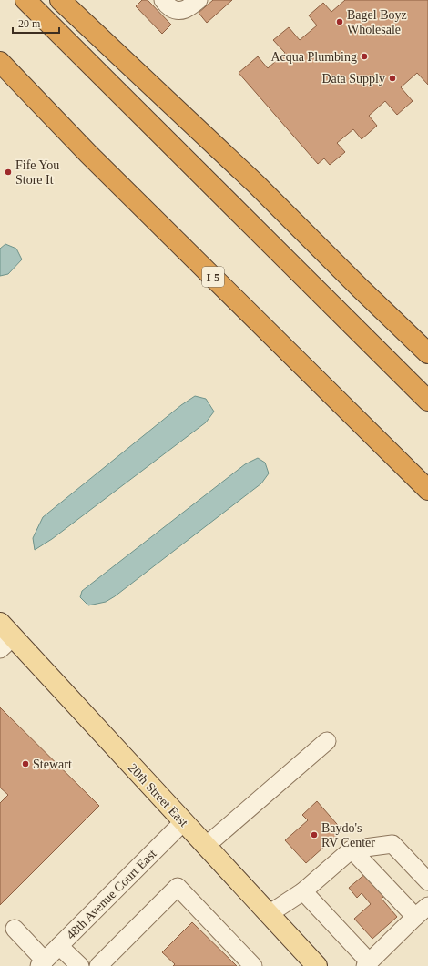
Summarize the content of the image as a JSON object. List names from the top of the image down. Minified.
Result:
{"streets":{"highway":["I 5"],"main road":["20th Street East"],"street":["48th Avenue Court East"]},"crossings":[["20th Street East","48th Avenue Court East"]],"places":["Bagel Boyz Wholesale","Acqua Plumbing","Data Supply","Fife You Store It","Stewart","Baydo's RV Center"],"scale_bar":"20 m"}
